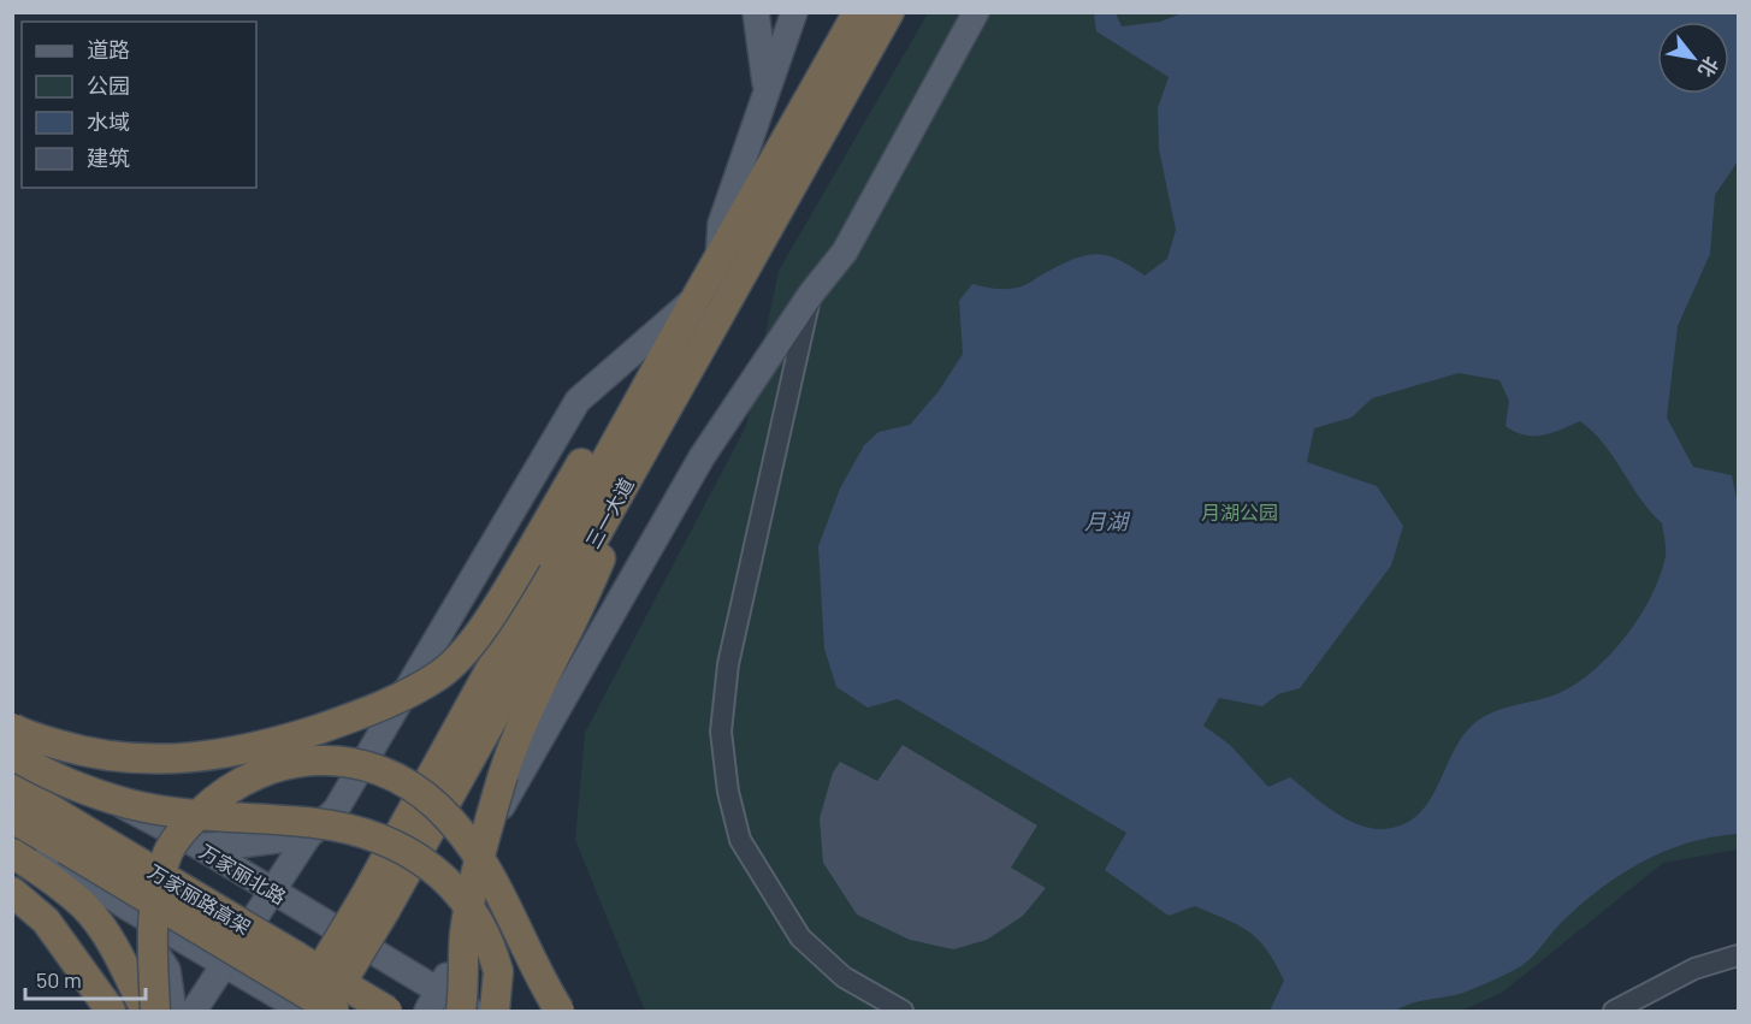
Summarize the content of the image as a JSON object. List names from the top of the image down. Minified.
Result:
{"streets":{"highway":["三一大道","万家丽路高架"],"main road":["万家丽北路"]},"water":["月湖"],"parks":["月湖公园"],"legend":["道路","公园","水域","建筑"],"scale_bar":"50 m","north":"bottom right"}
